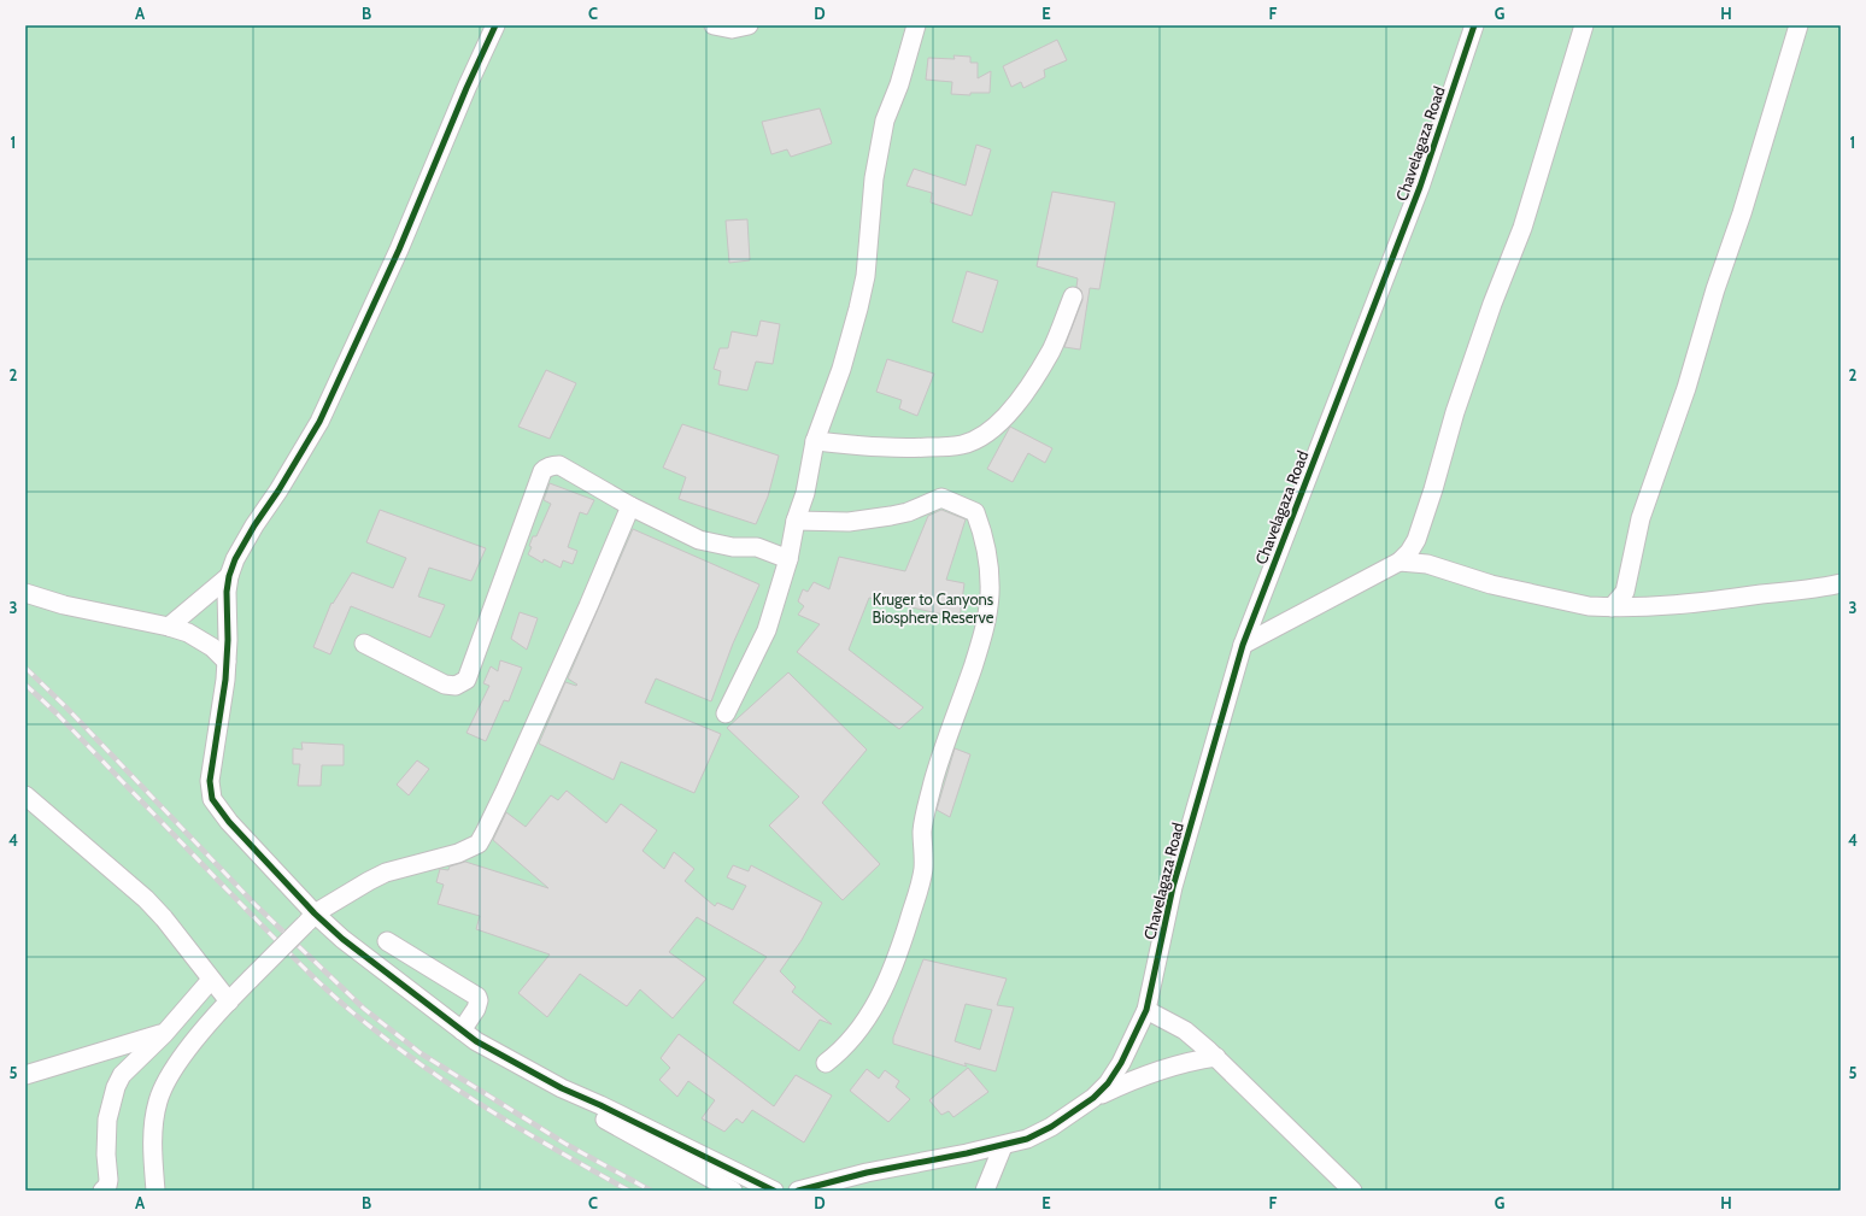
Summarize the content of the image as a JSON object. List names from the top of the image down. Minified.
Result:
{"streets":{"street":["Chavelagaza Road"]},"parks":["Kruger to Canyons Biosphere Reserve"],"grid":{"columns":["A","B","C","D","E","F","G","H"],"rows":["1","2","3","4","5"]}}
